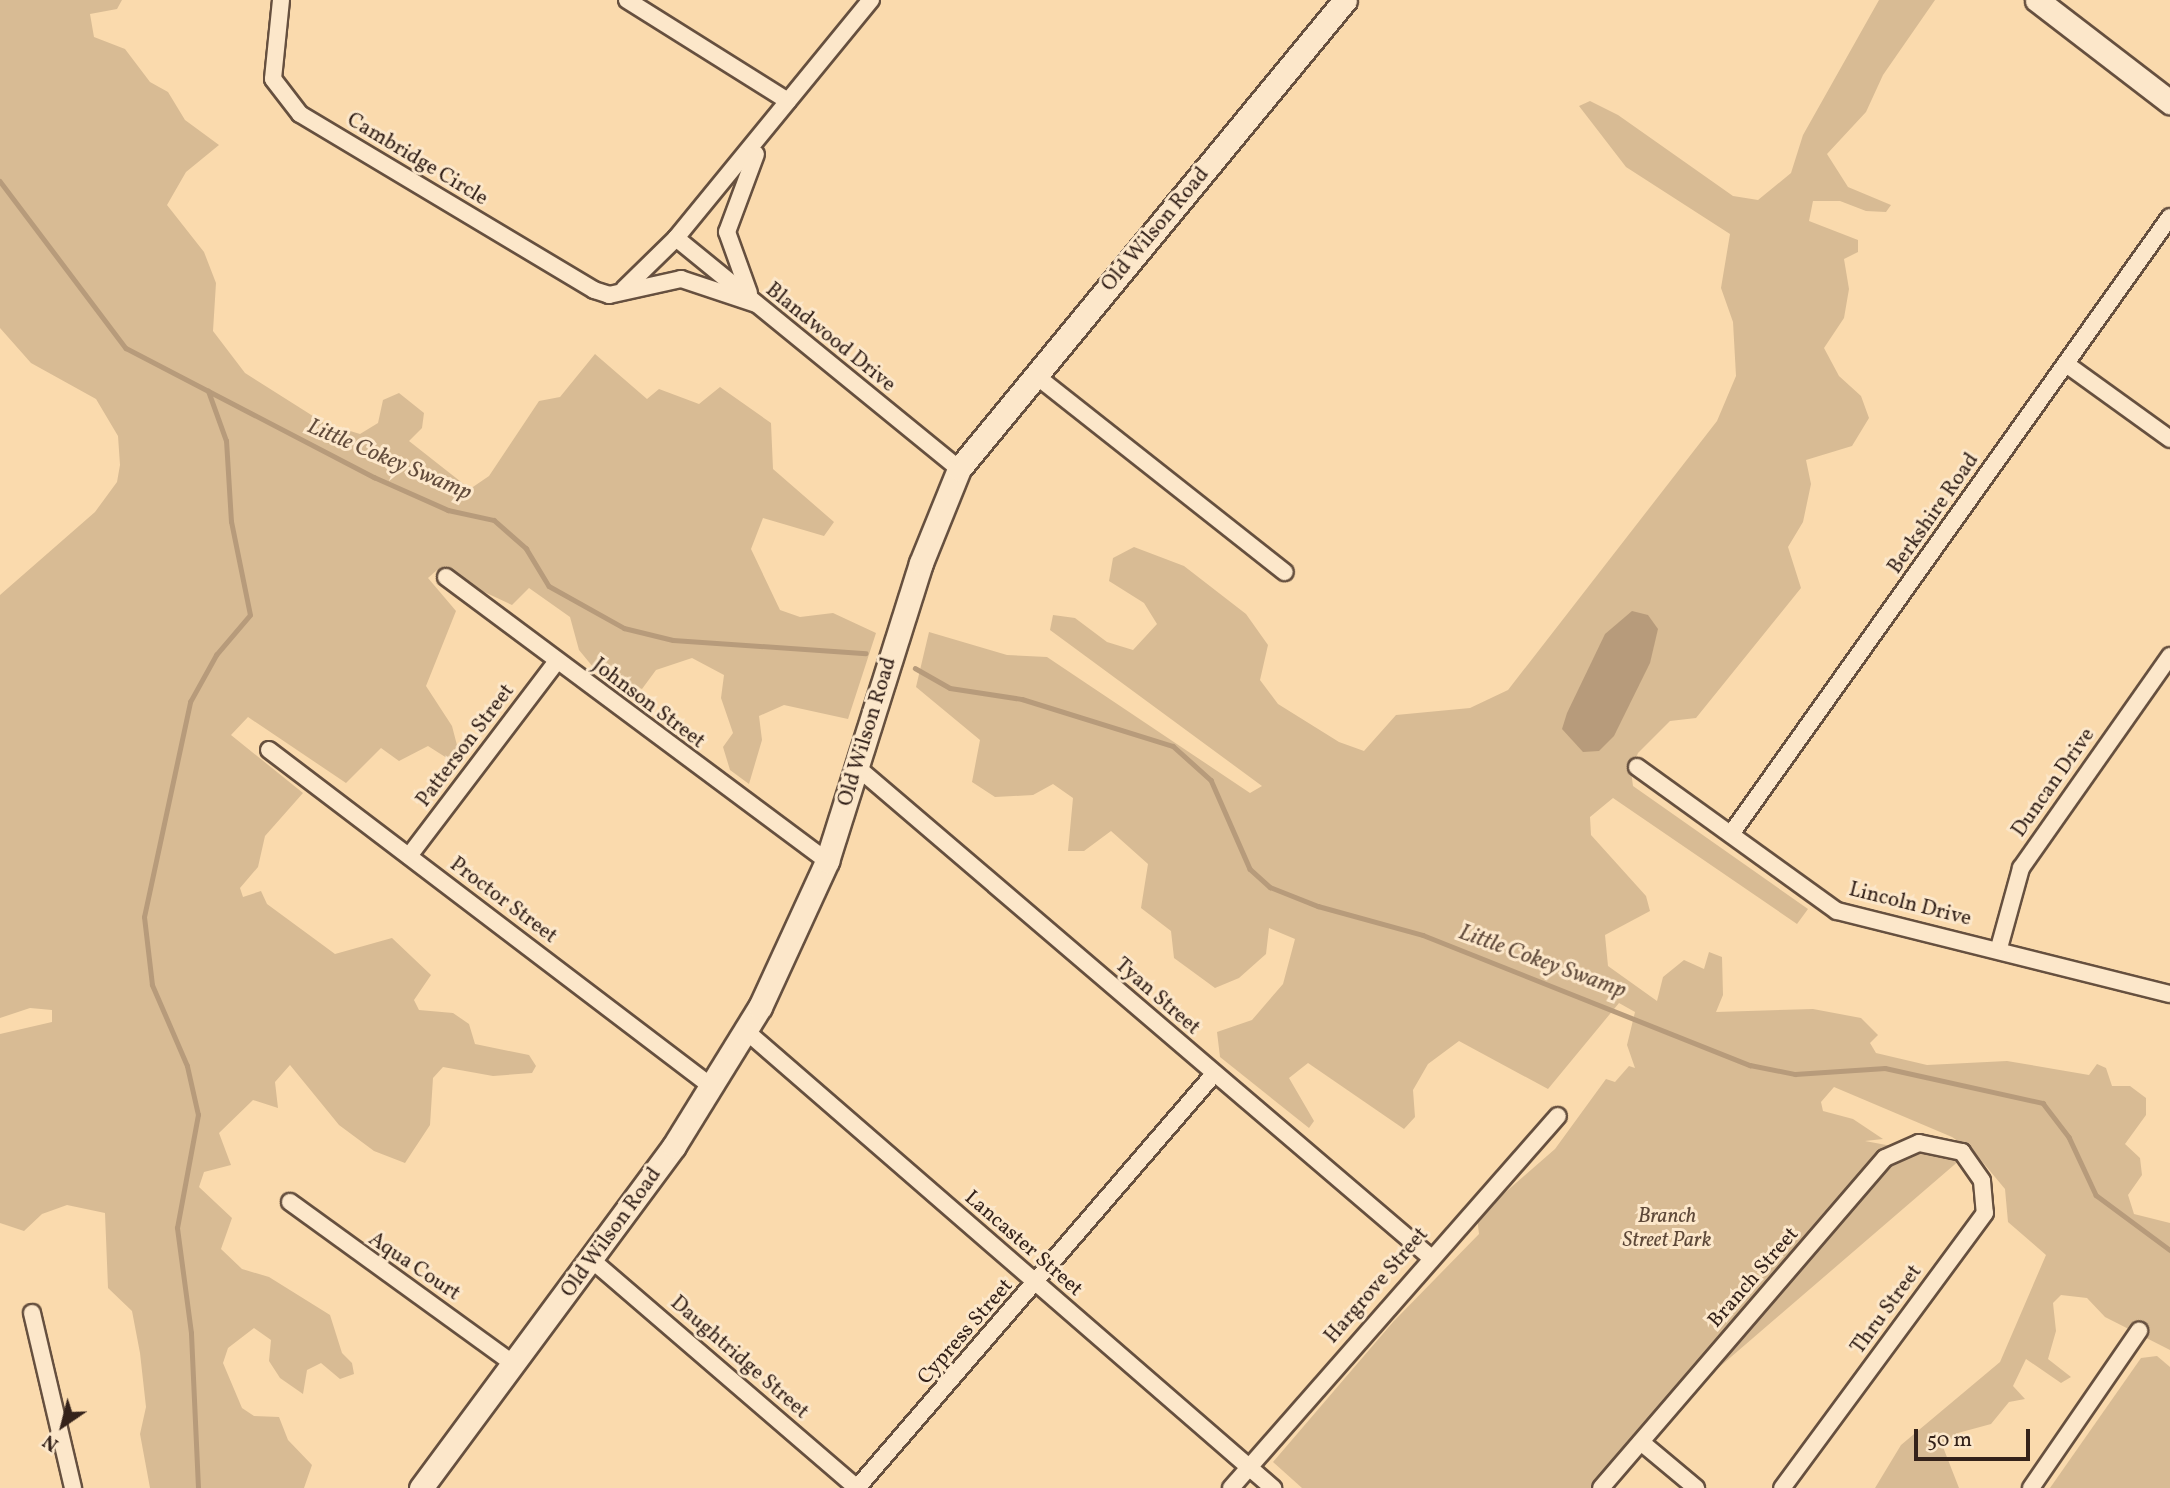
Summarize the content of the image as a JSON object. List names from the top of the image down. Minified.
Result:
{"streets":{"street":["Cambridge Circle","Old Wilson Road","Blandwood Drive","Berkshire Road","Johnson Street","Patterson Street","Duncan Drive","Proctor Street","Lincoln Drive","Tyan Street","Lancaster Street","Aqua Court","Branch Street","Hargrove Street","Thru Street","Cypress Street","Daughtridge Street"]},"crossings":[["Cambridge Circle","Blandwood Drive"],["Old Wilson Road","Blandwood Drive"],["Old Wilson Road","Johnson Street"],["Old Wilson Road","Proctor Street"],["Old Wilson Road","Tyan Street"],["Old Wilson Road","Lancaster Street"],["Old Wilson Road","Aqua Court"],["Old Wilson Road","Daughtridge Street"],["Berkshire Road","Lincoln Drive"],["Johnson Street","Patterson Street"],["Patterson Street","Proctor Street"],["Duncan Drive","Lincoln Drive"],["Tyan Street","Hargrove Street"],["Tyan Street","Cypress Street"],["Lancaster Street","Hargrove Street"],["Lancaster Street","Cypress Street"],["Branch Street","Thru Street"],["Cypress Street","Daughtridge Street"]],"water":["Little Cokey Swamp"],"parks":["Branch Street Park"],"scale_bar":"50 m","north":"bottom left"}
